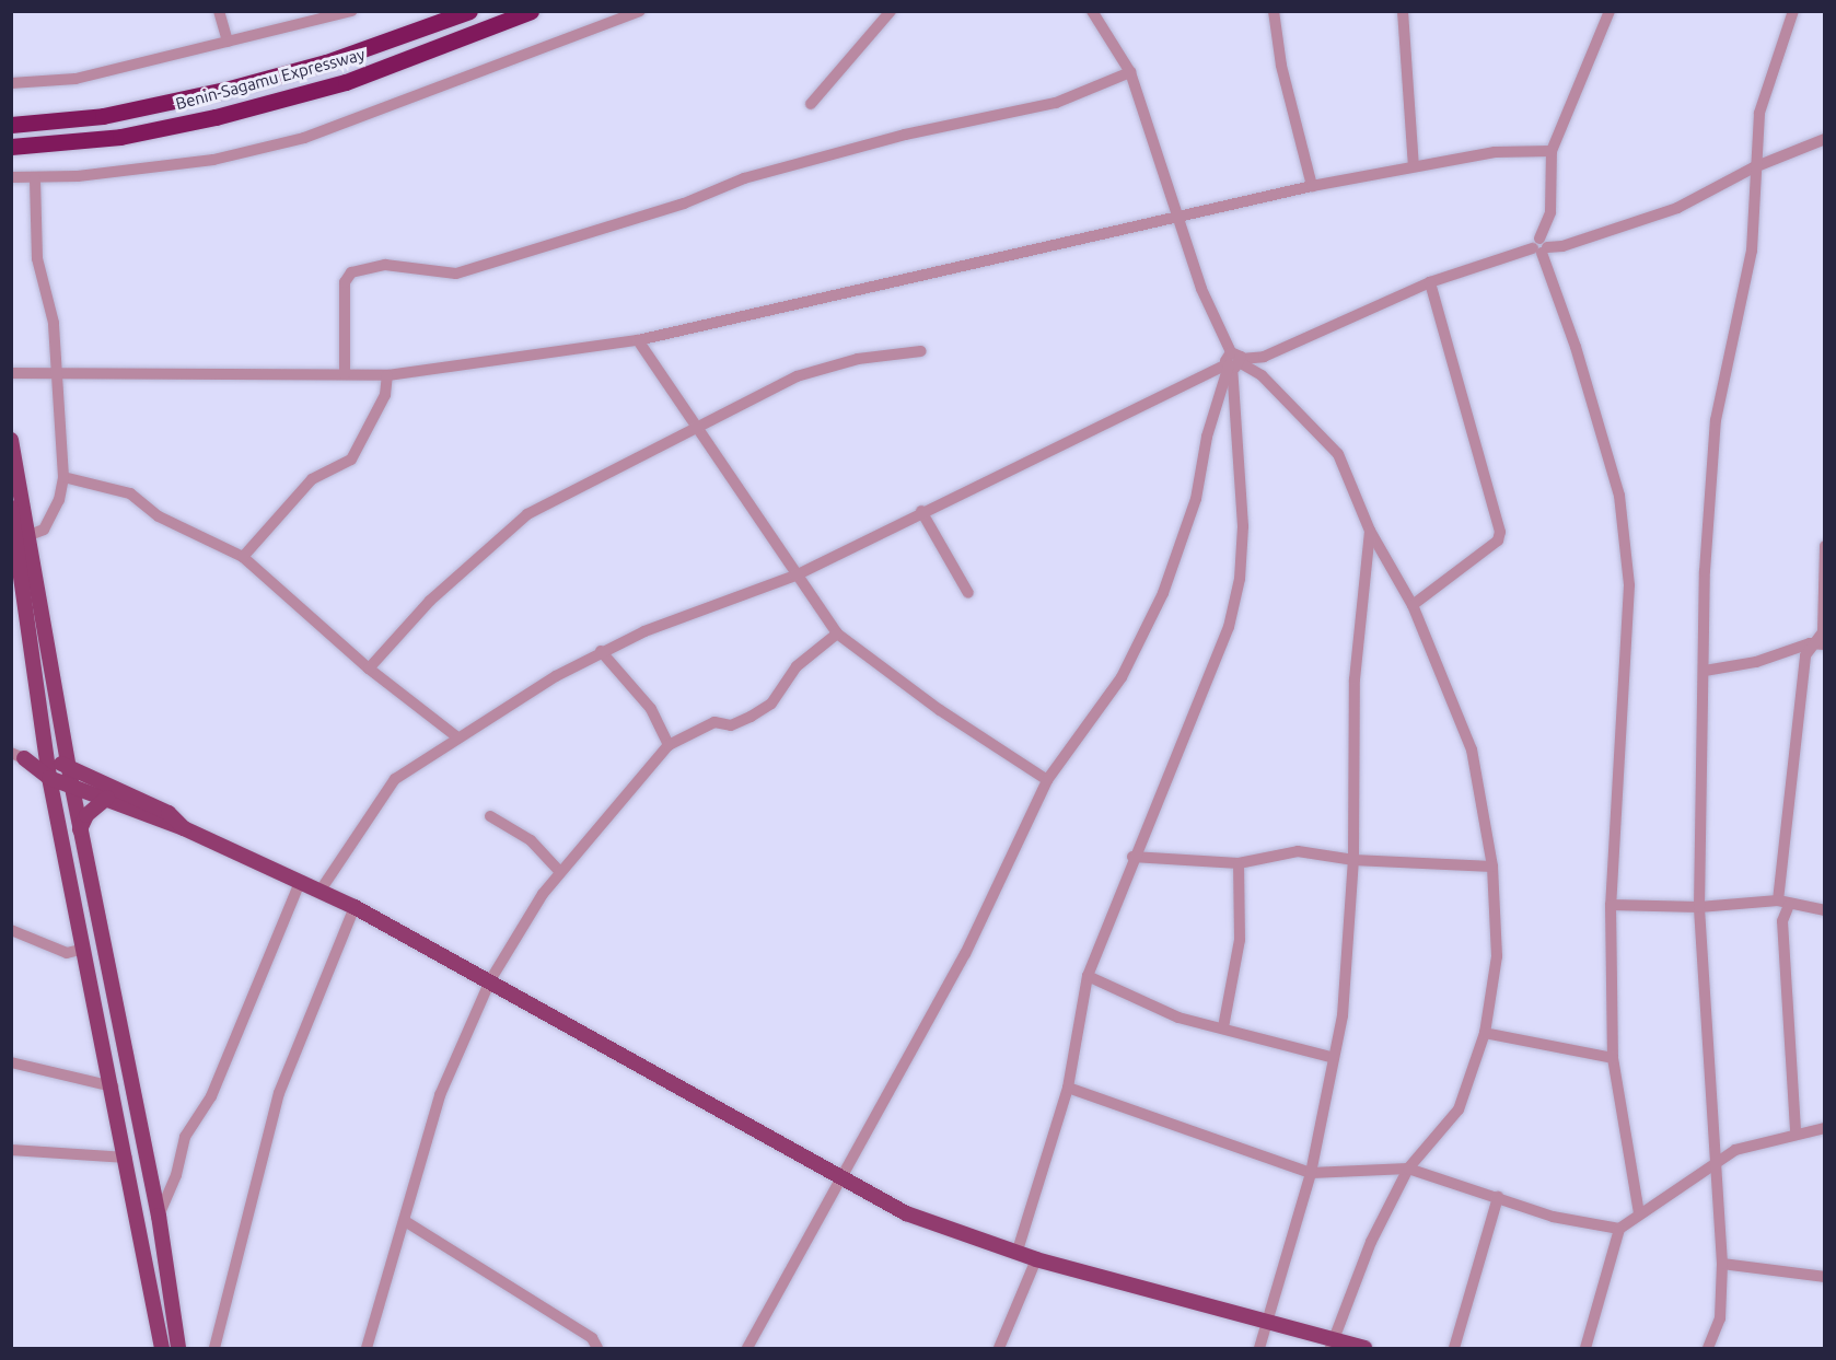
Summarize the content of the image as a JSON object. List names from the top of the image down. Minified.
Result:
{"streets":{"highway":["Benin-Sagamu Expressway"]}}
